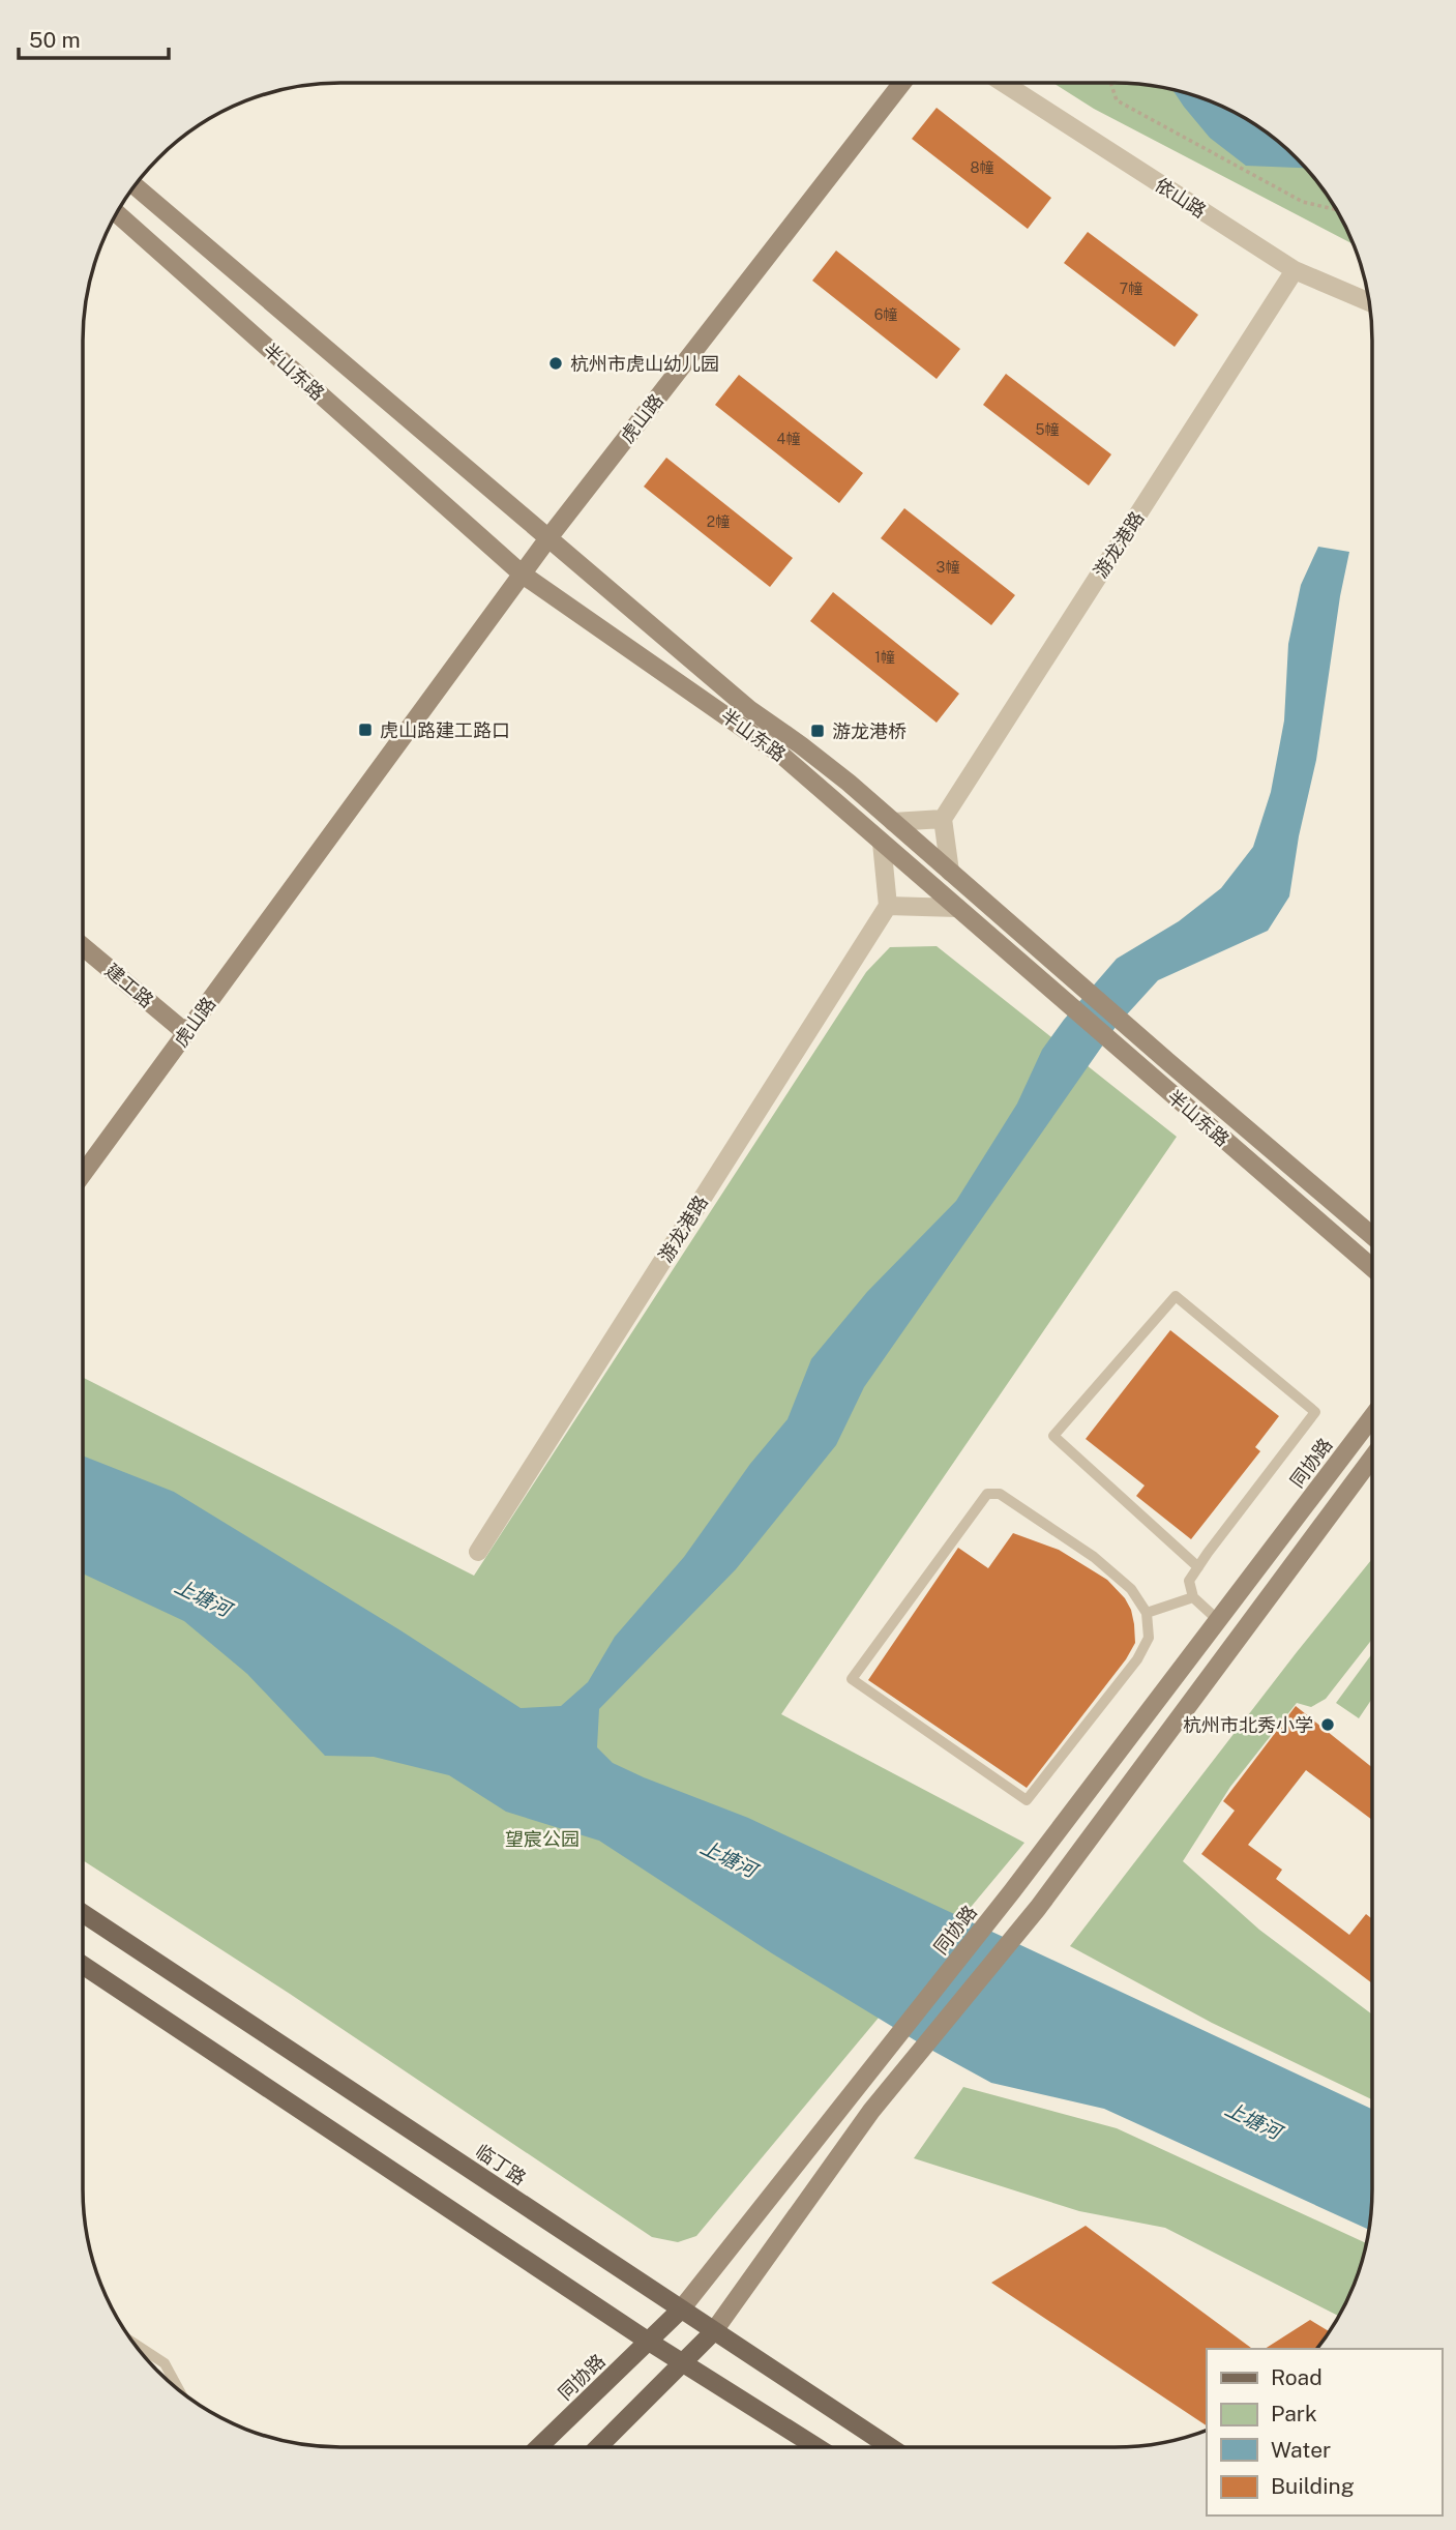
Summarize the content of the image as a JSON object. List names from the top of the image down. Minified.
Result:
{"streets":{"main road":["半山东路","虎山路","建工路","同协路","临丁路"],"street":["依山路","游龙港路"]},"crossings":[["依山路","游龙港路"],["半山东路","虎山路"],["虎山路","建工路"],["同协路","临丁路"]],"water":["上塘河"],"parks":["望宸公园"],"places":{"other":["杭州市虎山幼儿园","杭州市北秀小学"],"transit":["虎山路建工路口","游龙港桥"]},"house_numbers":["8幢","7幢","6幢","5幢","4幢","2幢","3幢","1幢"],"legend":["Road","Park","Water","Building"],"scale_bar":"50 m"}
